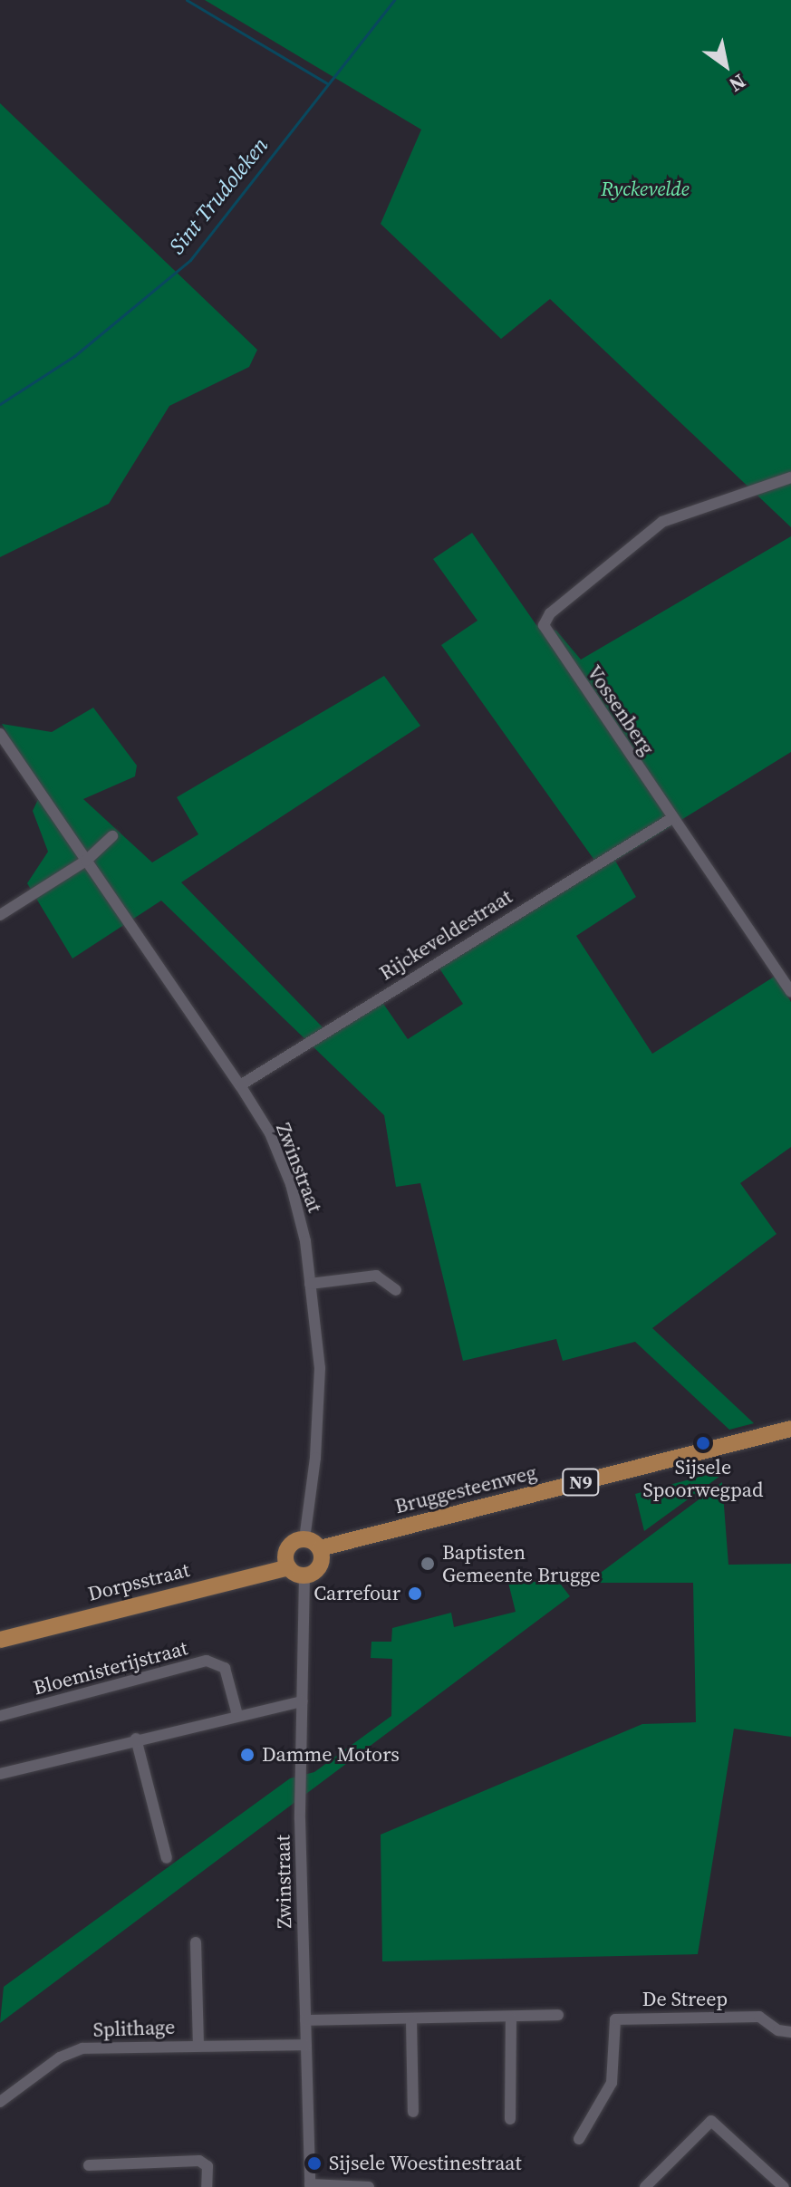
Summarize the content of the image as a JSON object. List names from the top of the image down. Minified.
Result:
{"streets":{"main road":["N9","Bruggesteenweg","Dorpsstraat"],"street":["Vossenberg","Rijckeveldestraat","Zwinstraat","Bloemisterijstraat","De Streep","Splithage"]},"crossings":[["Vossenberg","Rijckeveldestraat"],["Rijckeveldestraat","Zwinstraat"],["Zwinstraat","Bruggesteenweg"],["Zwinstraat","Dorpsstraat"],["Zwinstraat","Splithage"],["Bruggesteenweg","Dorpsstraat"]],"water":["Sint Trudoleken"],"parks":["Ryckevelde"],"places":["Sijsele Spoorwegpad","Baptisten Gemeente Brugge","Carrefour","Damme Motors","Sijsele Woestinestraat"],"north":"bottom right"}
